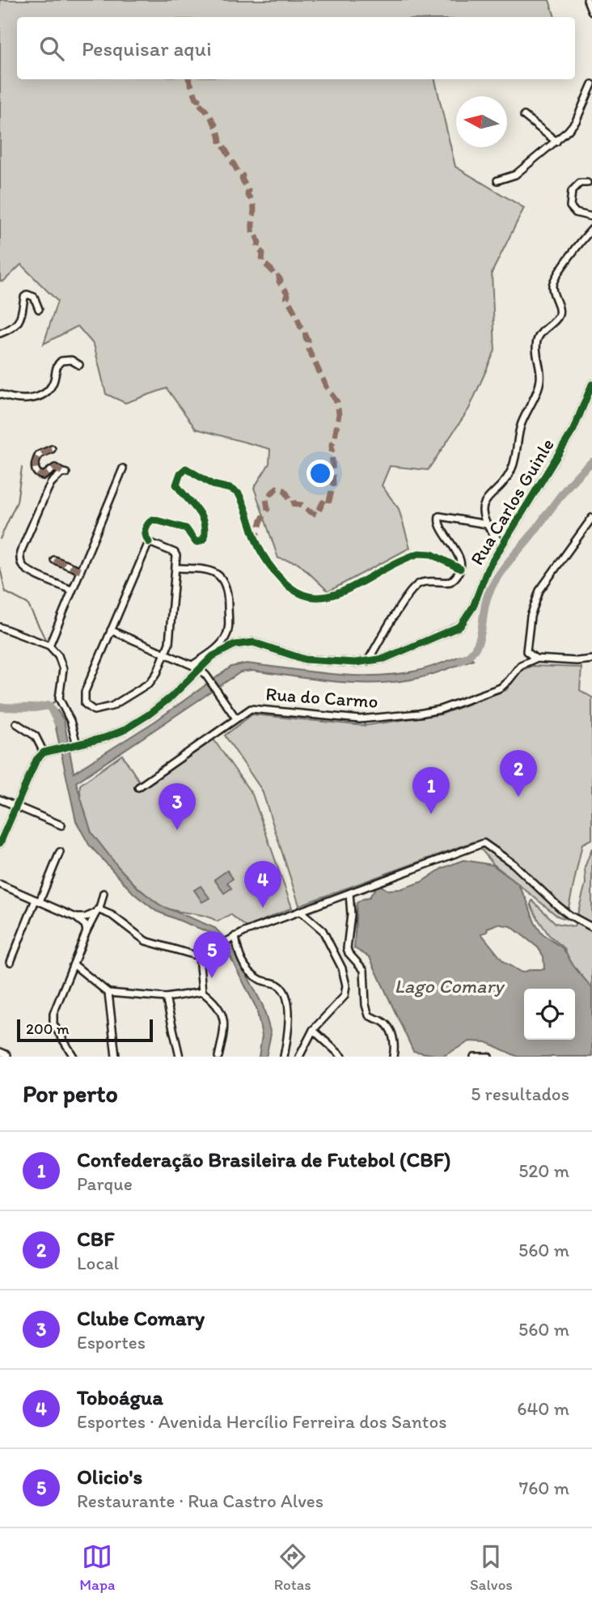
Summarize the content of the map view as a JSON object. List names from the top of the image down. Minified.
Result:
{"streets":{"street":["Rua Carlos Guinle","Rua do Carmo"]},"water":["Lago Comary"],"scale_bar":"200 m","north":"left","page":{"search":"Pesquisar aqui","pins":["2","1","3","4","5"],"scale":"200 m","heading":["Por perto","5 resultados"],"list":[{"mark":"1","name":"Confederação Brasileira de Futebol (CBF)","note":"Parque","value":"520 m"},{"mark":"2","name":"CBF","note":"Local","value":"560 m"},{"mark":"3","name":"Clube Comary","note":"Esportes","value":"560 m"},{"mark":"4","name":"Toboágua","note":"Esportes · Avenida Hercílio Ferreira dos Santos","value":"640 m"},{"mark":"5","name":"Olicio's","note":"Restaurante · Rua Castro Alves","value":"760 m"}],"nav":["Mapa","Rotas","Salvos"]}}
